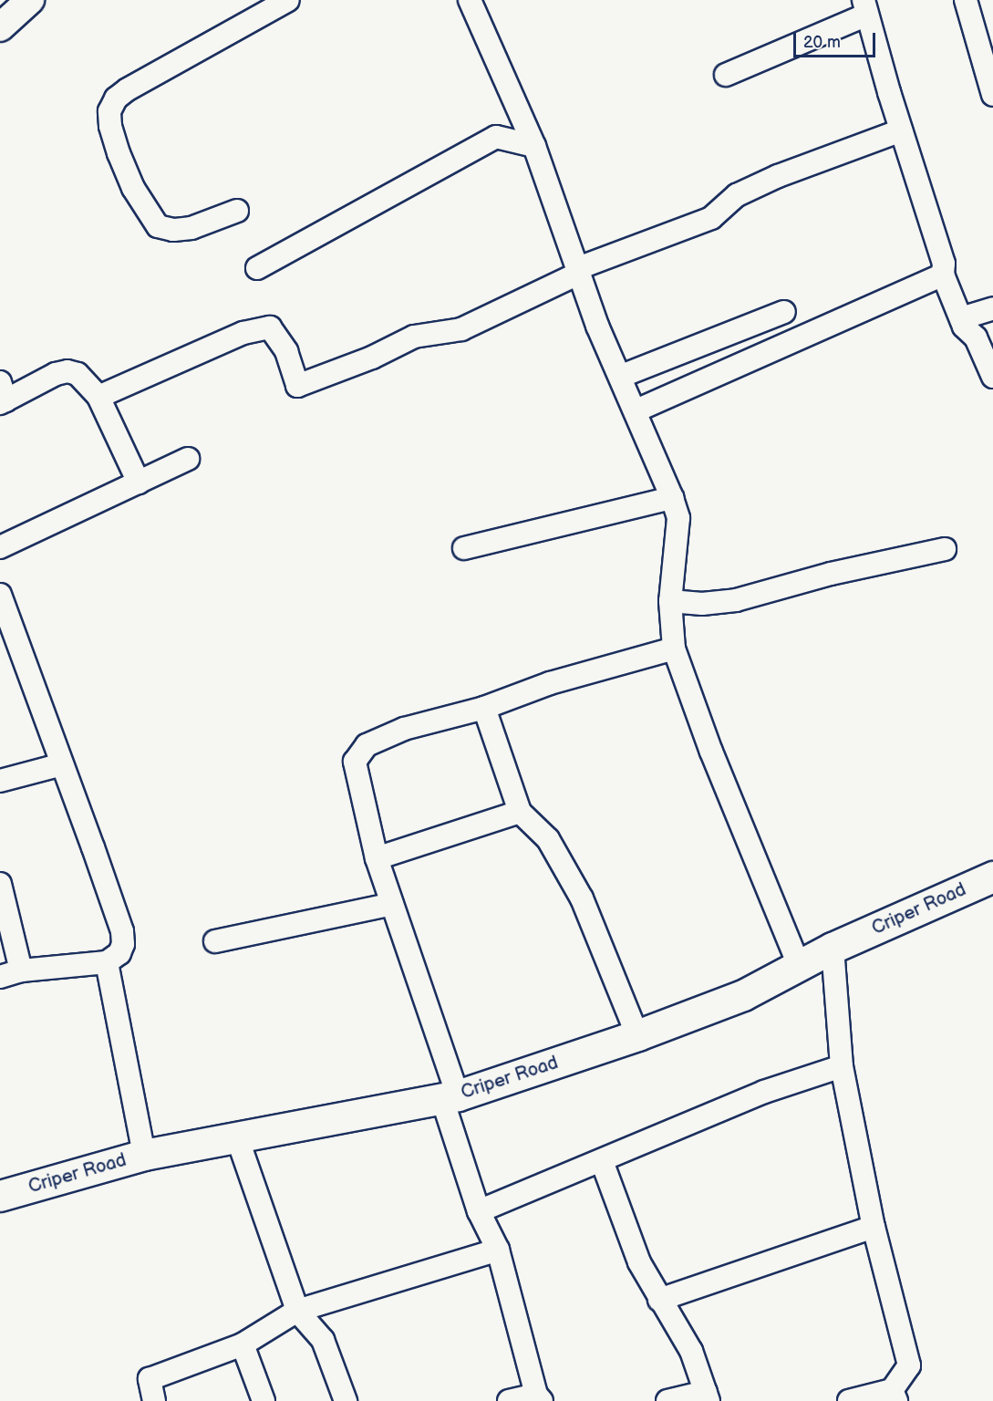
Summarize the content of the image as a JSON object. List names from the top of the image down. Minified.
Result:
{"streets":{"main road":["Criper Road"]},"scale_bar":"20 m"}
